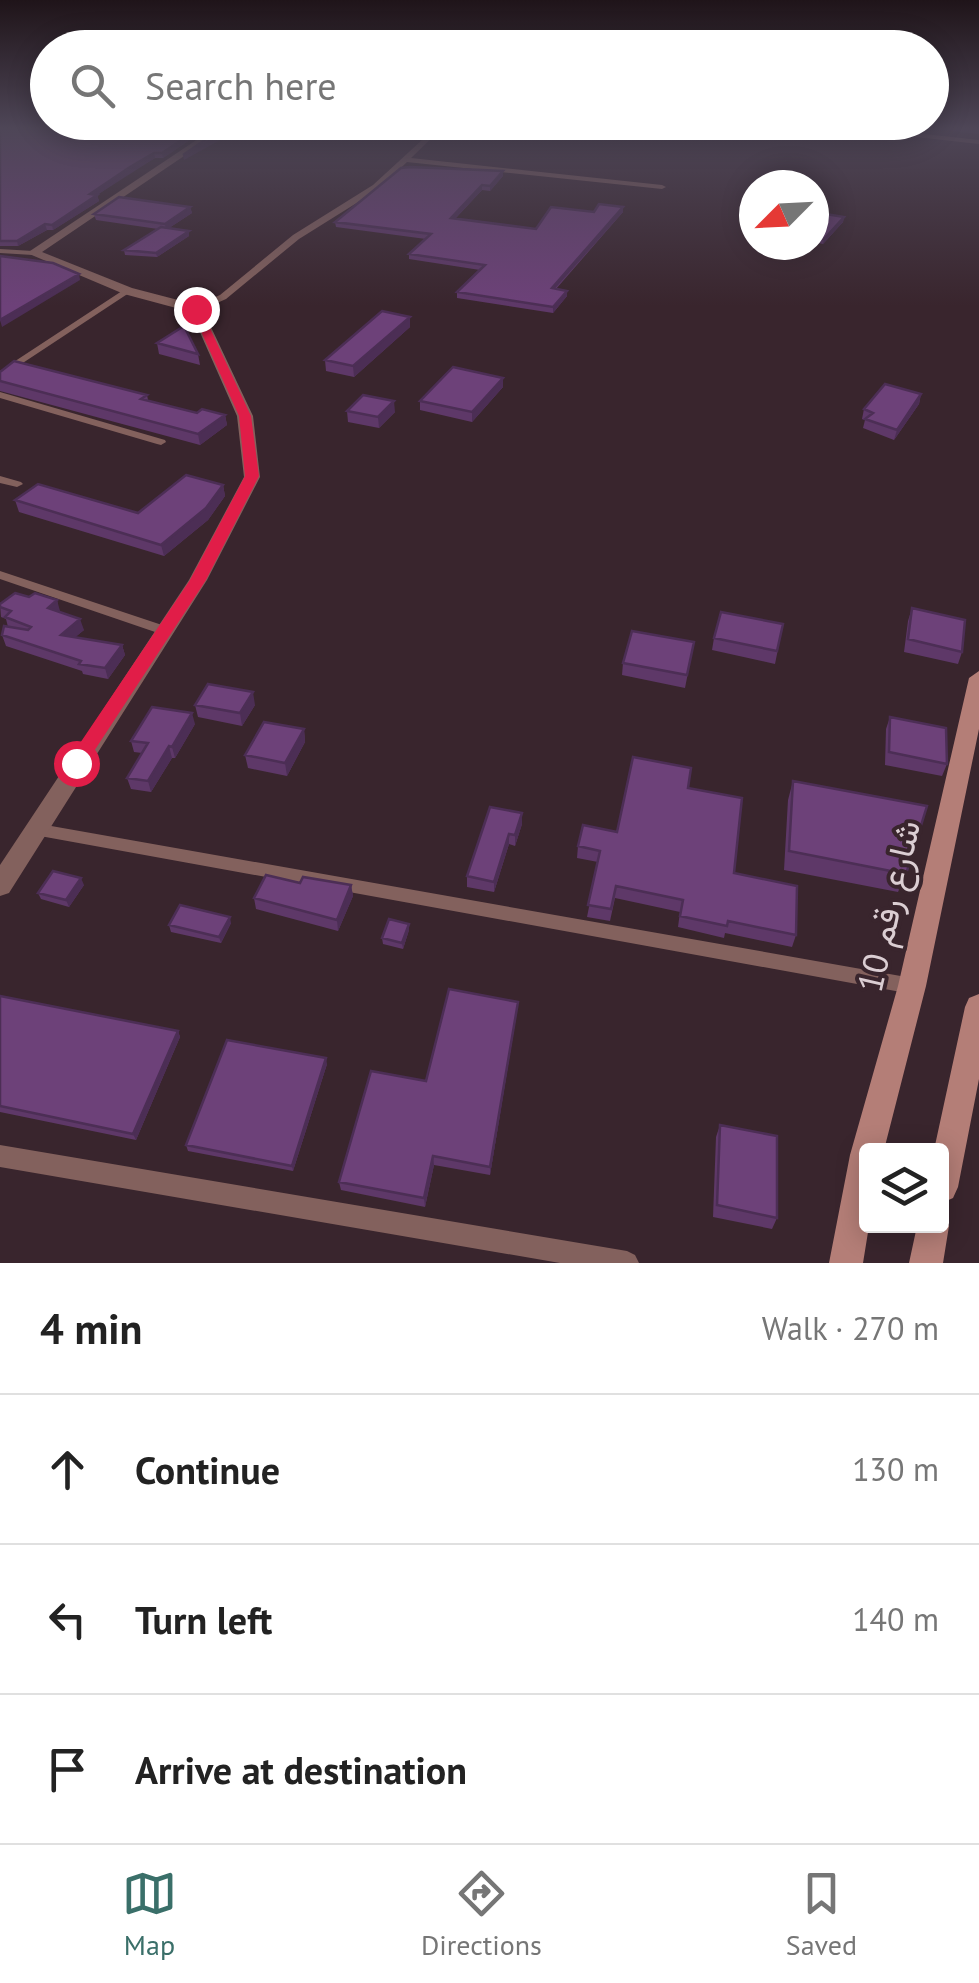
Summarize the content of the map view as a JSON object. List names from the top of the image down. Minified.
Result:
{"streets":{"main road":["شارع رقم 10"]},"north":"bottom left","page":{"search":"Search here","heading":["4 min","Walk · 270 m"],"list":[["Continue","130 m"],["Turn left","140 m"],"Arrive at destination"],"nav":["Map","Directions","Saved"]}}
